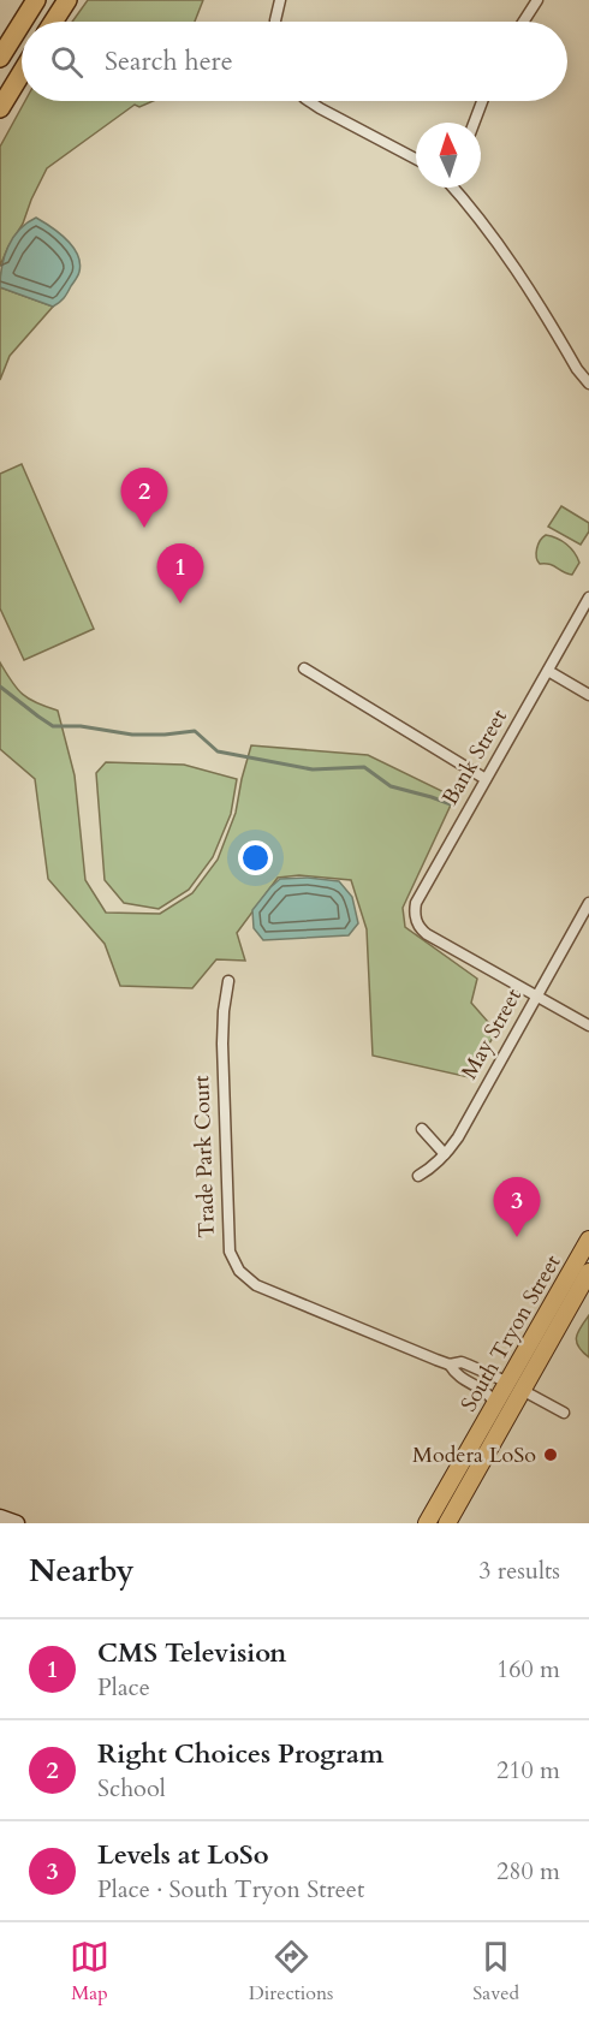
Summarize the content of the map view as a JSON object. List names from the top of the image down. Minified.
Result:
{"streets":{"main road":["South Tryon Street"],"street":["Bank Street","May Street","Trade Park Court"]},"crossings":[["Bank Street","May Street"],["Trade Park Court","South Tryon Street"]],"places":["Modera LoSo"],"north":"top","page":{"search":"Search here","pins":["2","1","3"],"heading":["Nearby","3 results"],"list":[{"mark":"1","name":"CMS Television","note":"Place","value":"160 m"},{"mark":"2","name":"Right Choices Program","note":"School","value":"210 m"},{"mark":"3","name":"Levels at LoSo","note":"Place · South Tryon Street","value":"280 m"}],"nav":["Map","Directions","Saved"]}}
